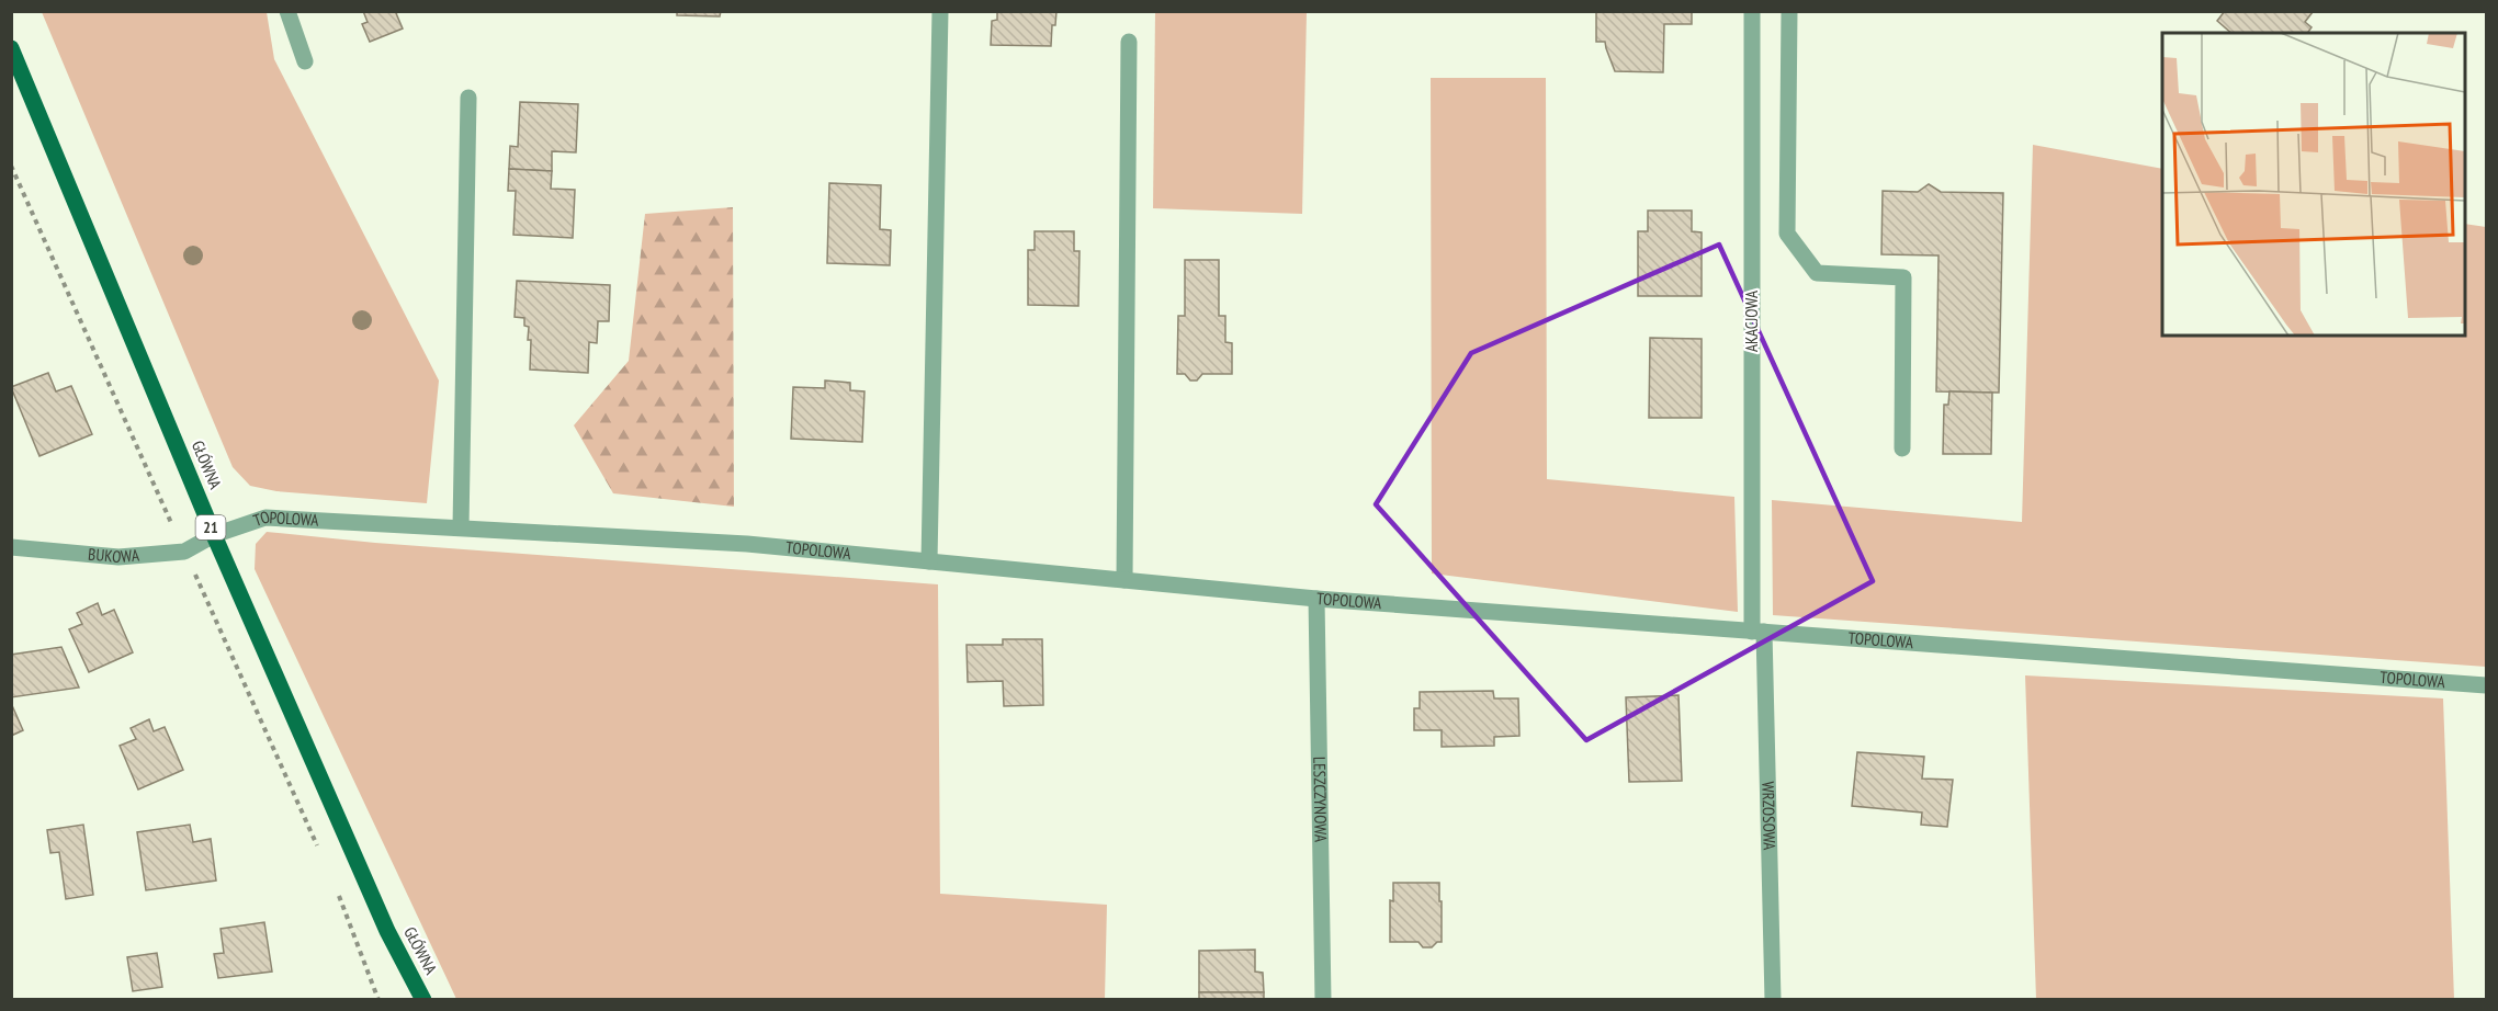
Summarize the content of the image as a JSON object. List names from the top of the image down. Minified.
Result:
{"streets":{"main road":["GŁÓWNA","21"],"street":["AKACJOWA","TOPOLOWA","BUKOWA","LESZCZYNOWA","WRZOSOWA"]},"crossings":[["AKACJOWA","TOPOLOWA"],["AKACJOWA","WRZOSOWA"],["GŁÓWNA","TOPOLOWA"],["GŁÓWNA","BUKOWA"],["TOPOLOWA","BUKOWA"],["TOPOLOWA","LESZCZYNOWA"],["TOPOLOWA","WRZOSOWA"]]}
